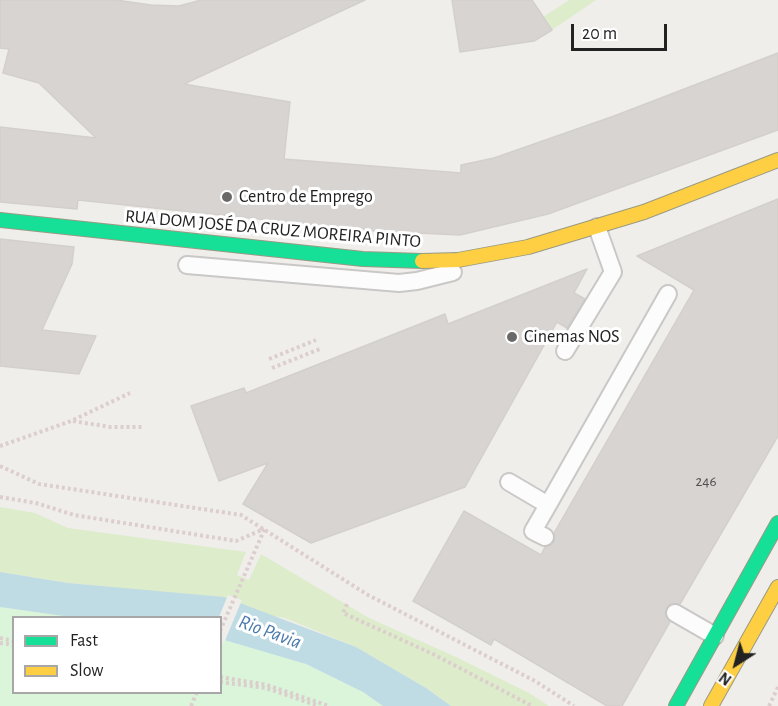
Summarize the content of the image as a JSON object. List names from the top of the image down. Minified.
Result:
{"streets":{"street":["RUA DOM JOSÉ DA CRUZ MOREIRA PINTO"]},"water":["Rio Pavia"],"places":["Centro de Emprego","Cinemas NOS"],"house_numbers":["246"],"legend":["Fast","Slow"],"scale_bar":"20 m","north":"bottom left"}
